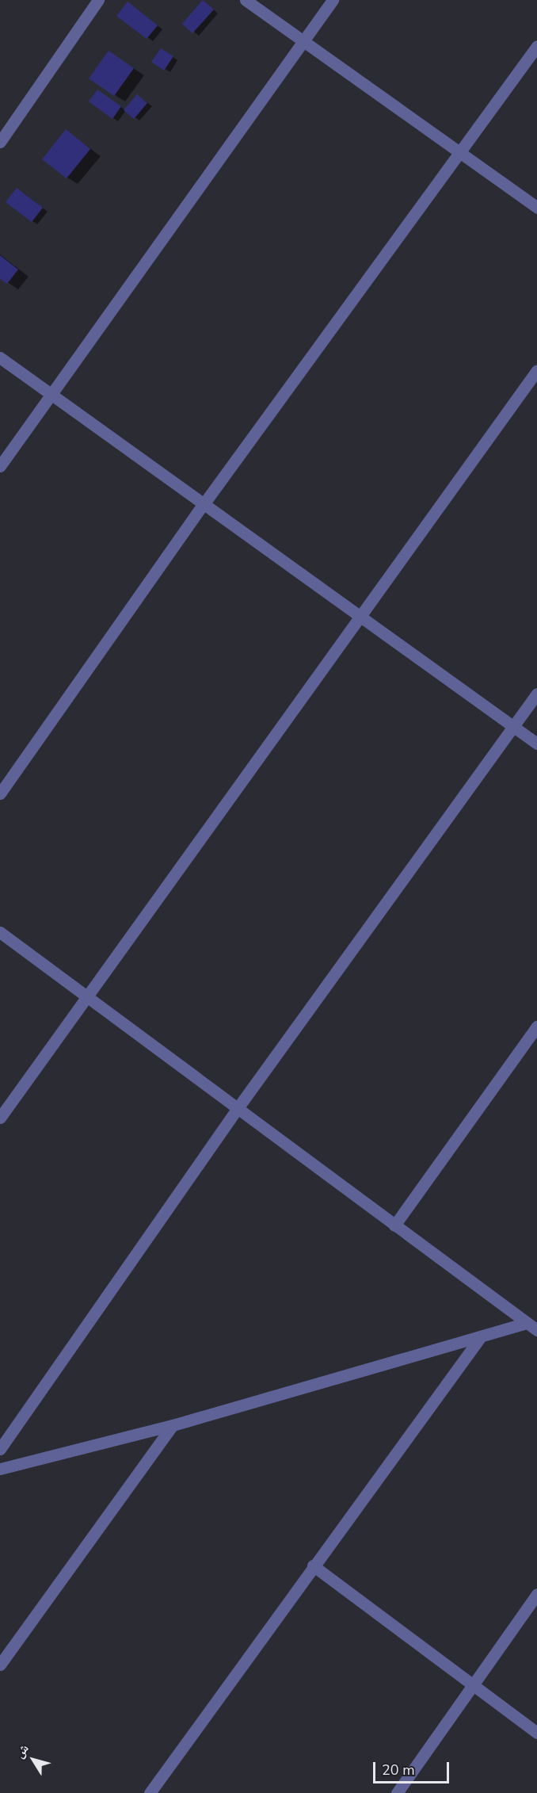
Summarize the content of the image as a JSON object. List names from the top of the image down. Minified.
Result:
{"scale_bar":"20 m","north":"top left"}
